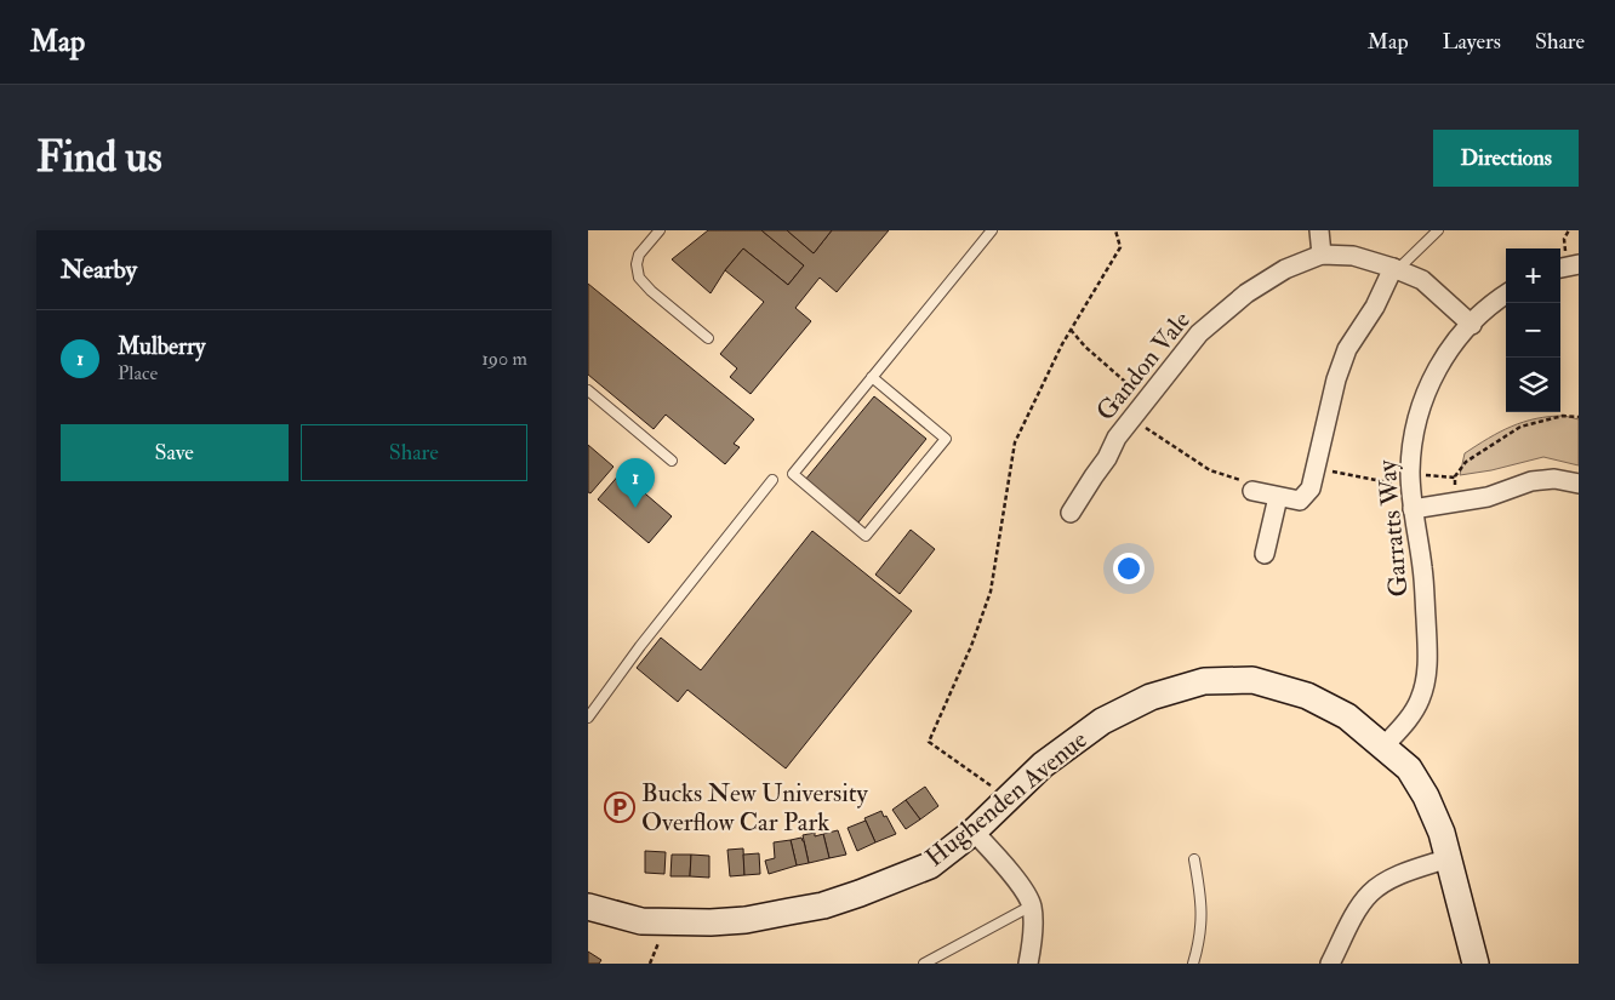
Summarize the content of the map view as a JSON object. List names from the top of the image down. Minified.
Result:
{"streets":{"street":["Gandon Vale","Garratts Way","Hughenden Avenue"]},"crossings":[["Gandon Vale","Garratts Way"],["Garratts Way","Hughenden Avenue"]],"places":{"parking":["Bucks New University Overflow Car Park"]},"page":{"header":"Map","nav":["Map","Layers","Share"],"buttons":["Directions",["Save","Share"]],"title":"Find us","heading":"Nearby","map_buttons":["+","−"],"list":[{"mark":"1","name":"Mulberry","note":"Place","value":"190 m"}],"pins":"1"}}
